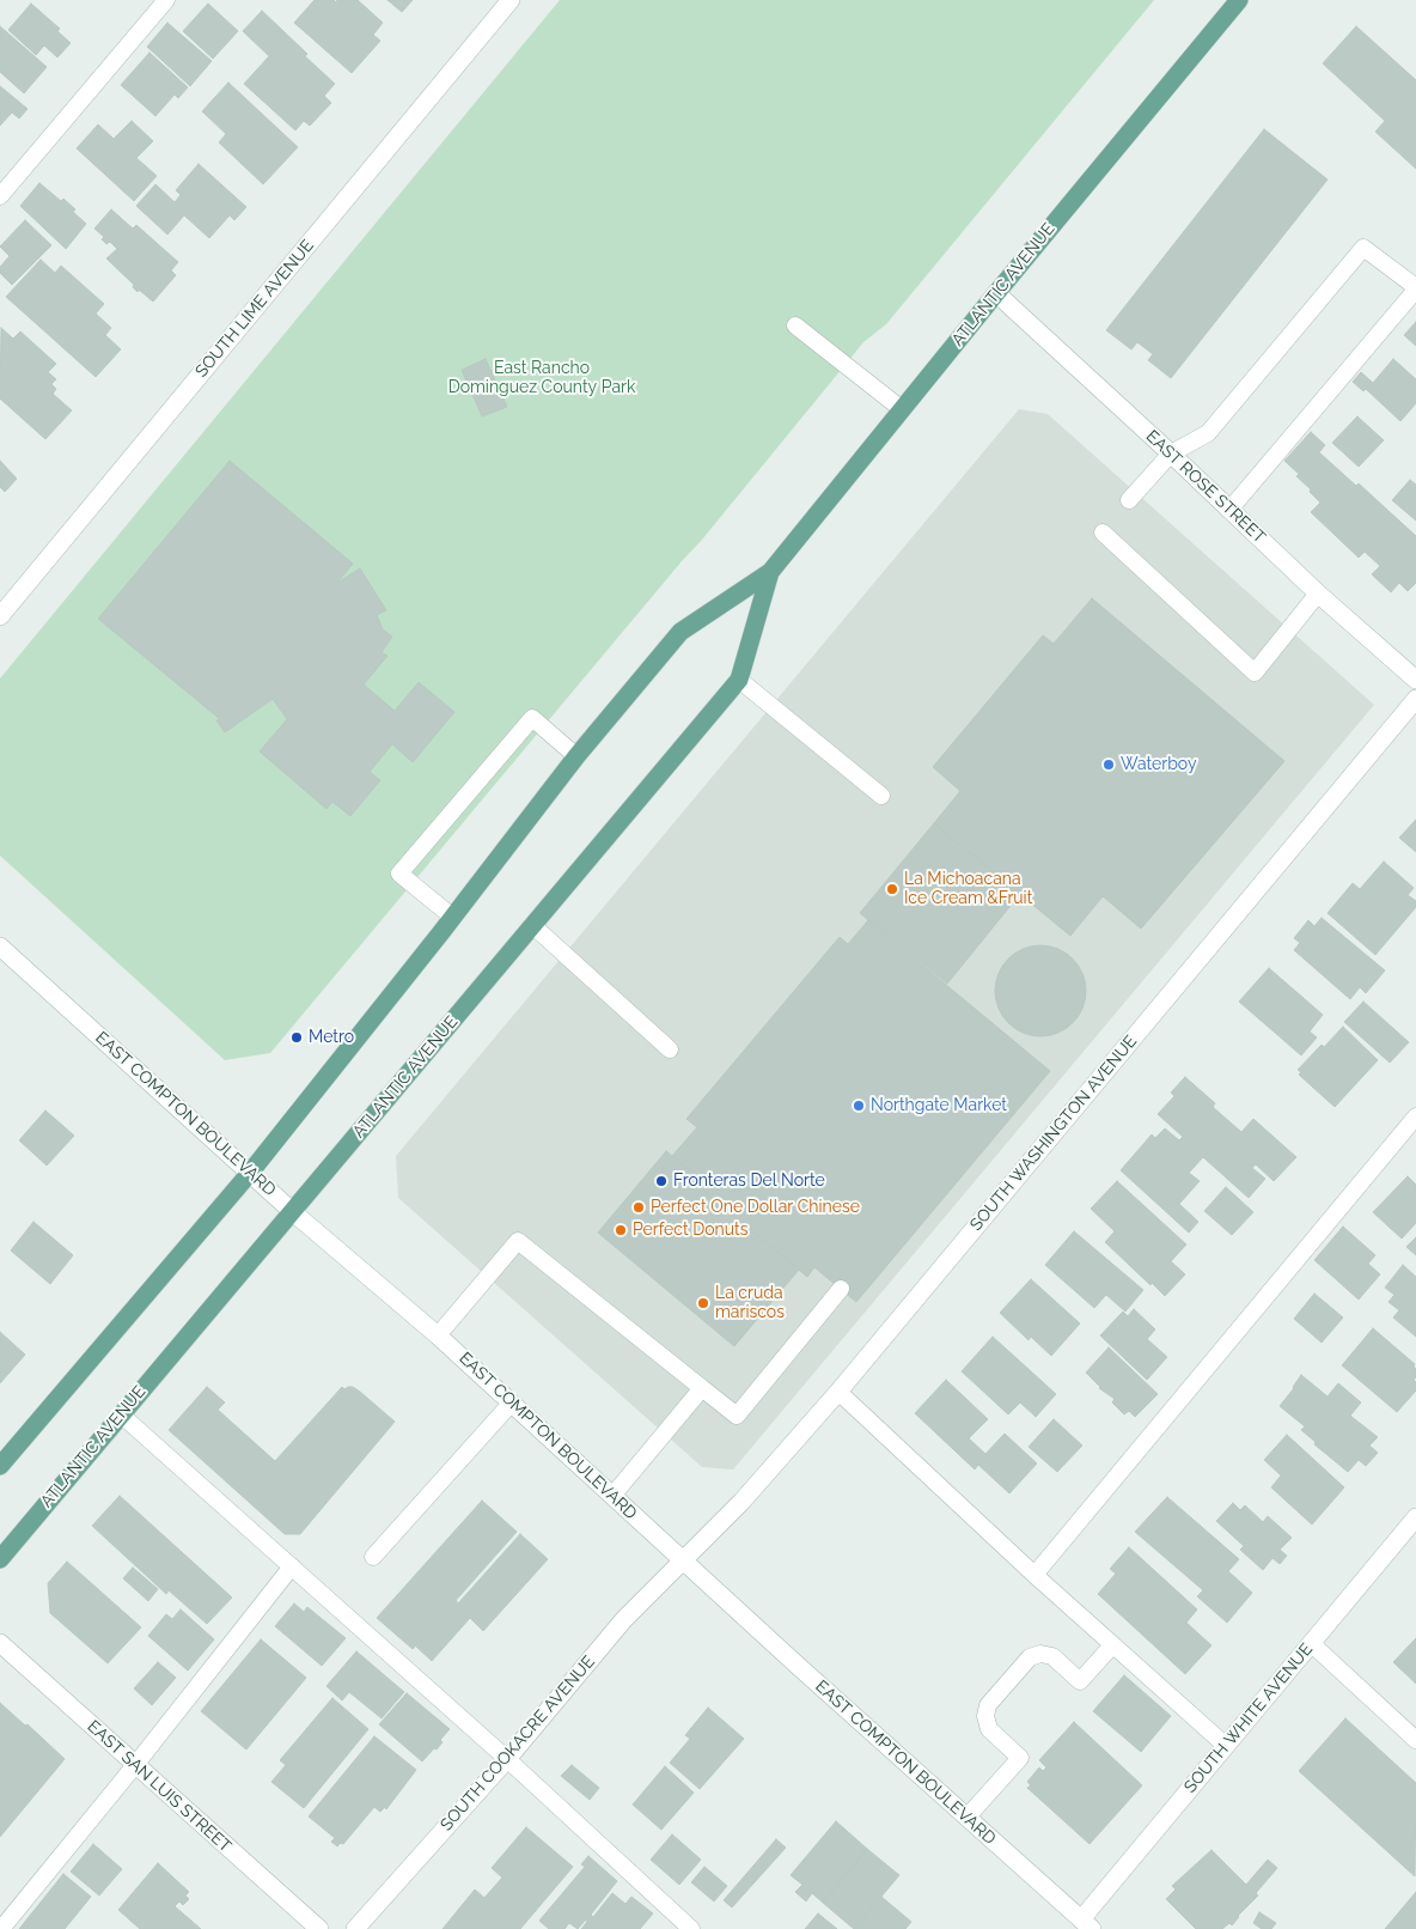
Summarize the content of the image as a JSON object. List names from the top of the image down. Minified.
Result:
{"streets":{"main road":["ATLANTIC AVENUE"],"street":["SOUTH LIME AVENUE","EAST ROSE STREET","EAST COMPTON BOULEVARD","SOUTH WASHINGTON AVENUE","SOUTH WHITE AVENUE","SOUTH COOKACRE AVENUE","EAST SAN LUIS STREET"]},"crossings":[["ATLANTIC AVENUE","EAST ROSE STREET"],["ATLANTIC AVENUE","EAST COMPTON BOULEVARD"],["EAST COMPTON BOULEVARD","SOUTH WASHINGTON AVENUE"],["EAST COMPTON BOULEVARD","SOUTH WHITE AVENUE"],["EAST COMPTON BOULEVARD","SOUTH COOKACRE AVENUE"],["SOUTH WASHINGTON AVENUE","SOUTH COOKACRE AVENUE"]],"parks":["East Rancho Dominguez County Park"],"places":["Waterboy","La Michoacana Ice Cream &Fruit","Metro","Northgate Market","Fronteras Del Norte","Perfect One Dollar Chinese","Perfect Donuts","La cruda mariscos"]}
